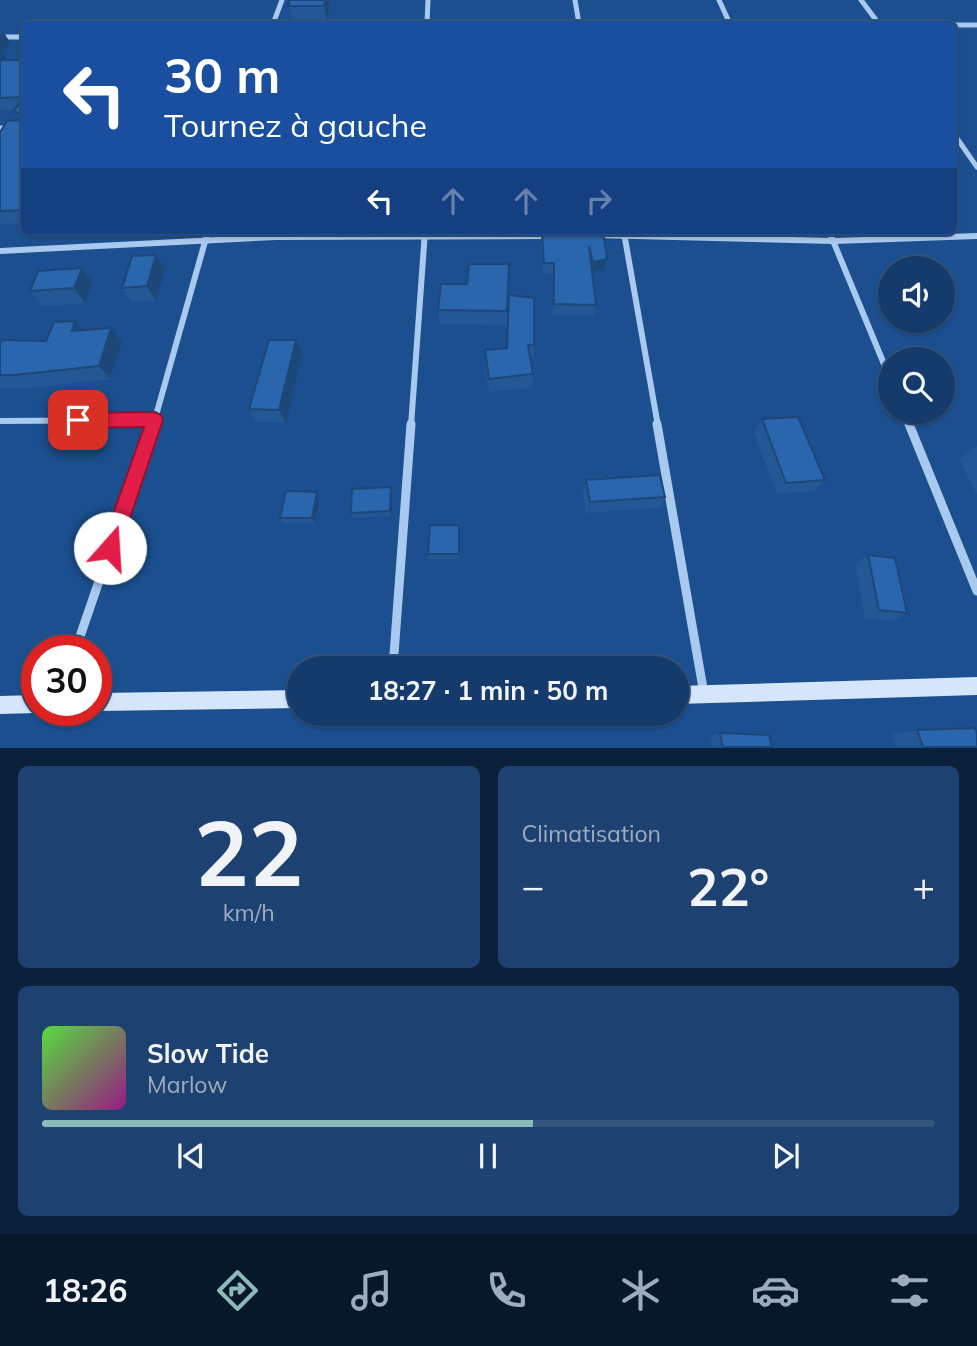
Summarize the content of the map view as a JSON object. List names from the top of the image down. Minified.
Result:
{"page":{"turn":["30 m","Tournez à gauche"],"limit":"30","trip":"18:27 · 1 min · 50 m","tile":[["22","km/h"],"Climatisation"],"heat":["−","22°","+"],"song":["Slow Tide","Marlow"],"tabs":"18:26"}}
